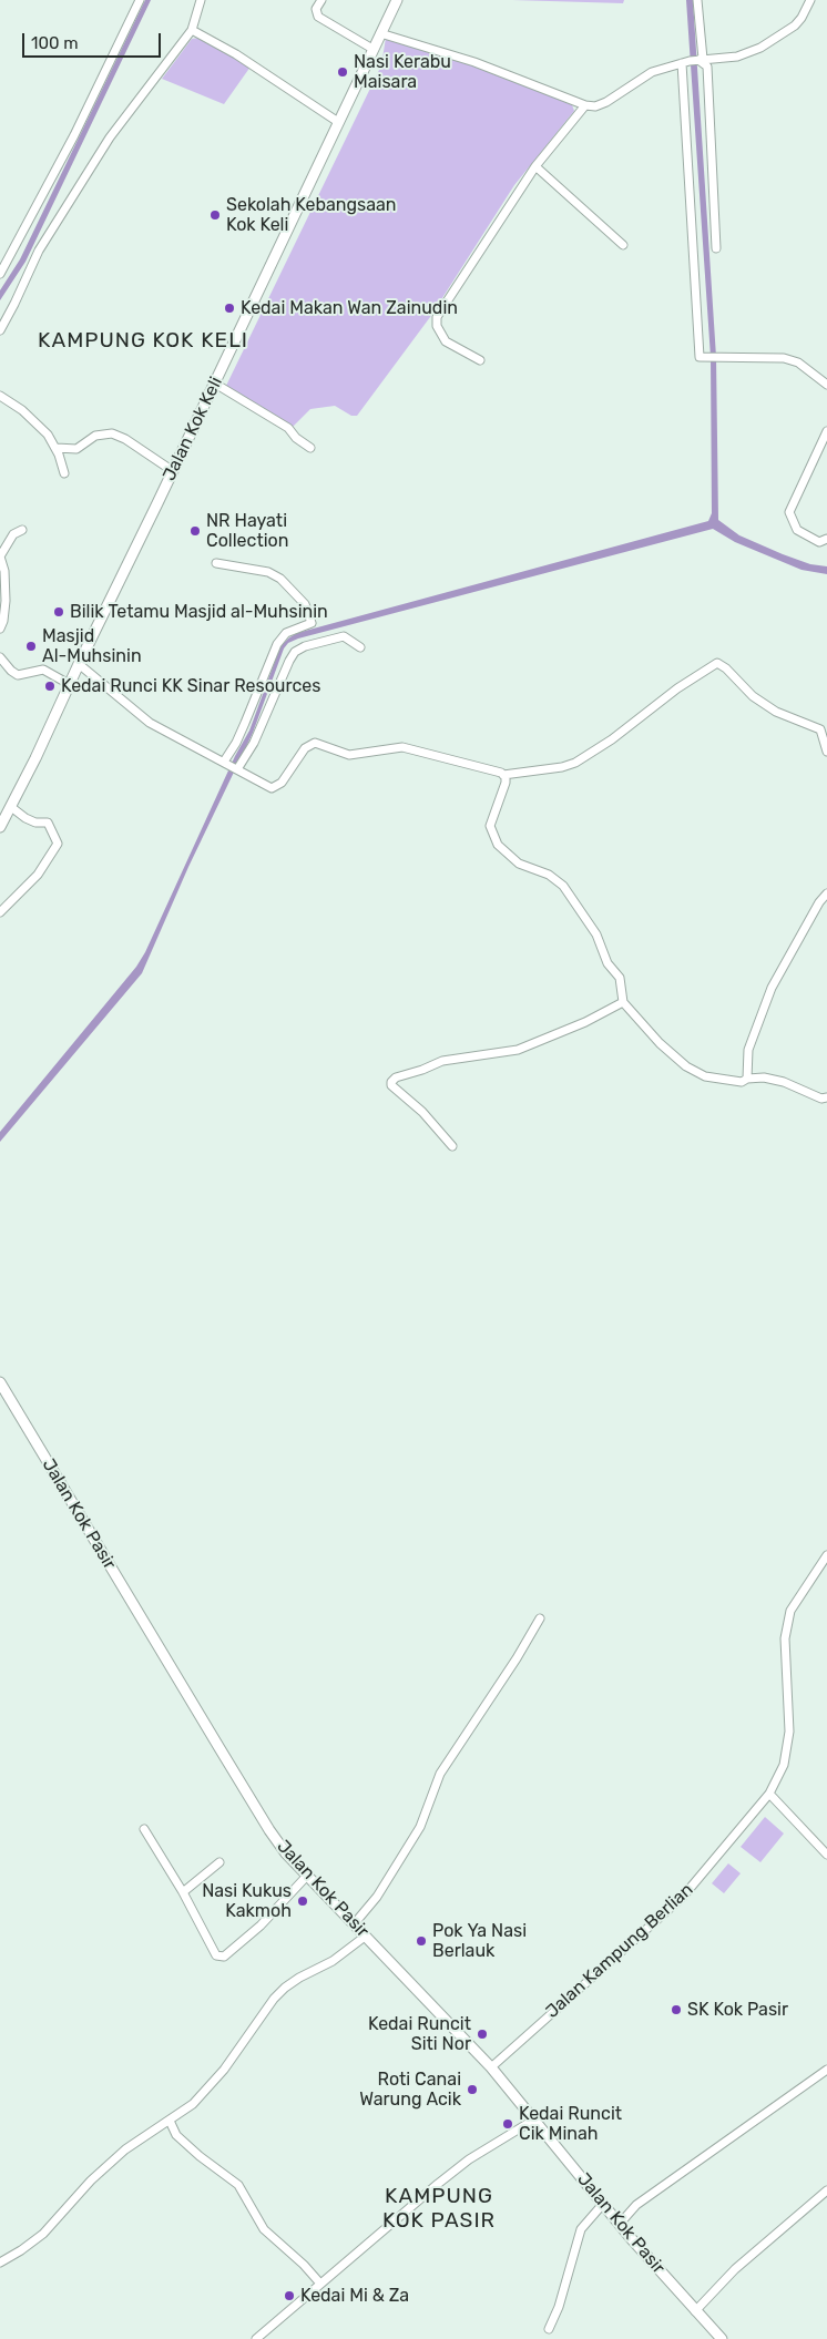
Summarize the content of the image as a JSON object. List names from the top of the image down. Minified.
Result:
{"streets":{"street":["Jalan Kok Keli","Jalan Kok Pasir","Jalan Kampung Berlian"]},"crossings":[["Jalan Kok Pasir","Jalan Kampung Berlian"]],"districts":["KAMPUNG KOK KELI","KAMPUNG KOK PASIR"],"places":["Nasi Kerabu Maisara","Sekolah Kebangsaan Kok Keli","Kedai Makan Wan Zainudin","NR Hayati Collection","Bilik Tetamu Masjid al-Muhsinin","Masjid Al-Muhsinin","Kedai Runci KK Sinar Resources","Nasi Kukus Kakmoh","Pok Ya Nasi Berlauk","SK Kok Pasir","Kedai Runcit Siti Nor","Roti Canai Warung Acik","Kedai Runcit Cik Minah","Kedai Mi & Za"],"scale_bar":"100 m"}
